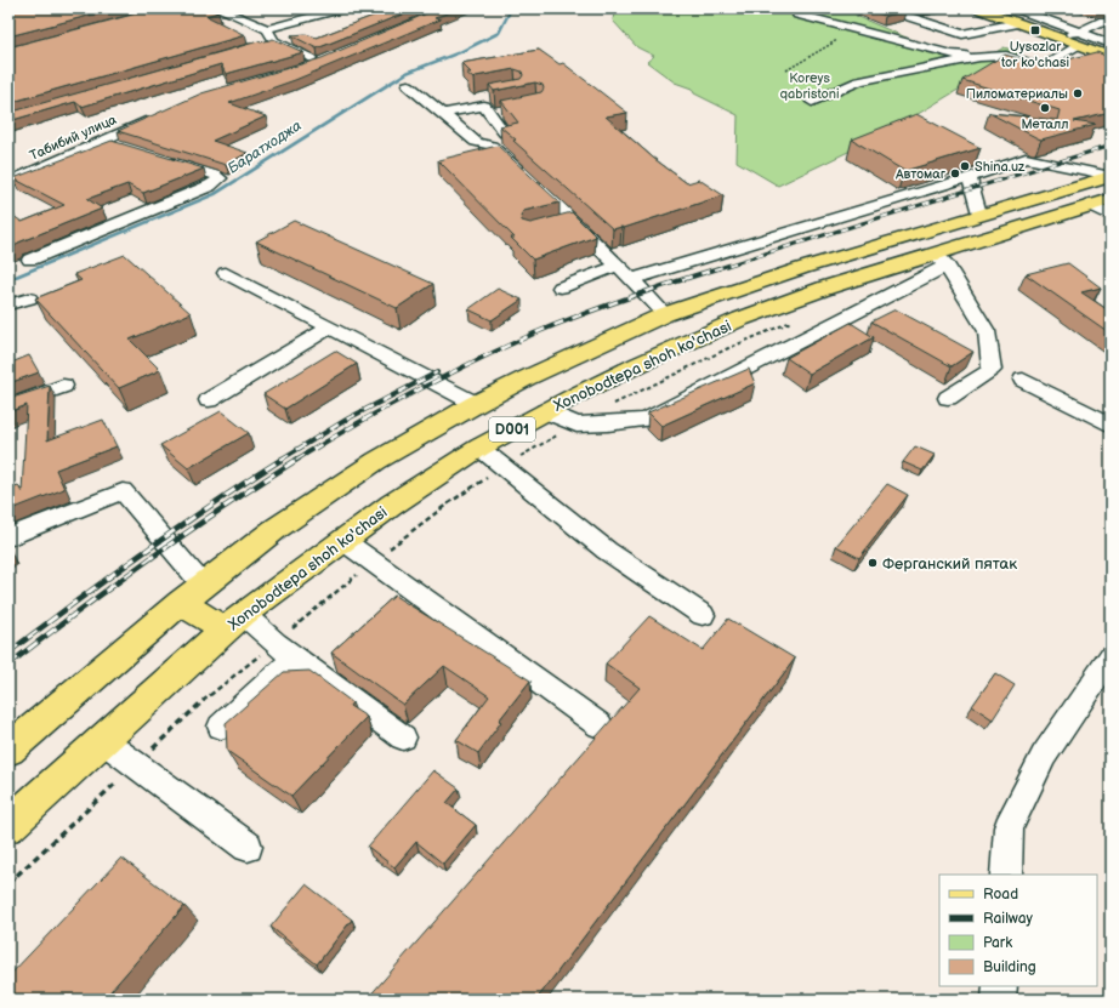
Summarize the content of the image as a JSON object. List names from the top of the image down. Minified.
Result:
{"streets":{"main road":["Xonobodtepa shoh ko'chasi","D001"],"street":["Табибий улица"]},"water":["Баратходжа"],"parks":["Koreys qabristoni"],"places":{"transit":["Uysozlar tor ko'chasi"],"other":["Пиломатериалы","Металл","Shina.uz","Автомаг","Ферганский пятак"]},"legend":["Road","Railway","Park","Building"]}
